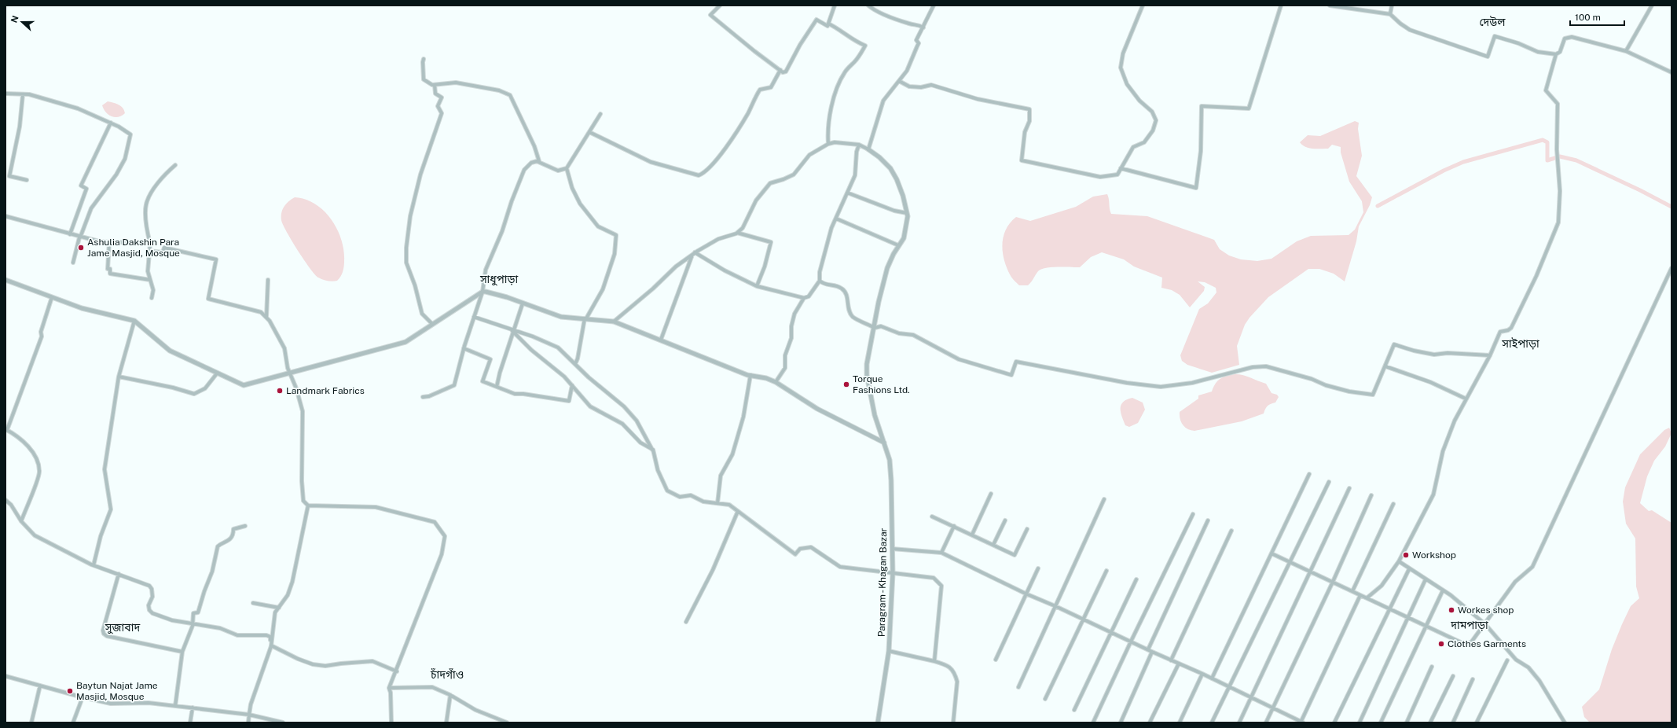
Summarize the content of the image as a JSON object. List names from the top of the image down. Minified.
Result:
{"streets":{"street":["Paragram - Khagan Bazar"]},"districts":["দেউল","সাধুপাড়া","সাইপাড়া","দামপাড়া","সুজাবাদ","চাঁদগাঁও"],"places":["Ashulia Dakshin Para Jame Masjid, Mosque","Torque Fashions Ltd.","Landmark Fabrics","Workshop","Workes shop","Clothes Garments","Baytun Najat Jame Masjid, Mosque"],"scale_bar":"100 m","north":"left"}
